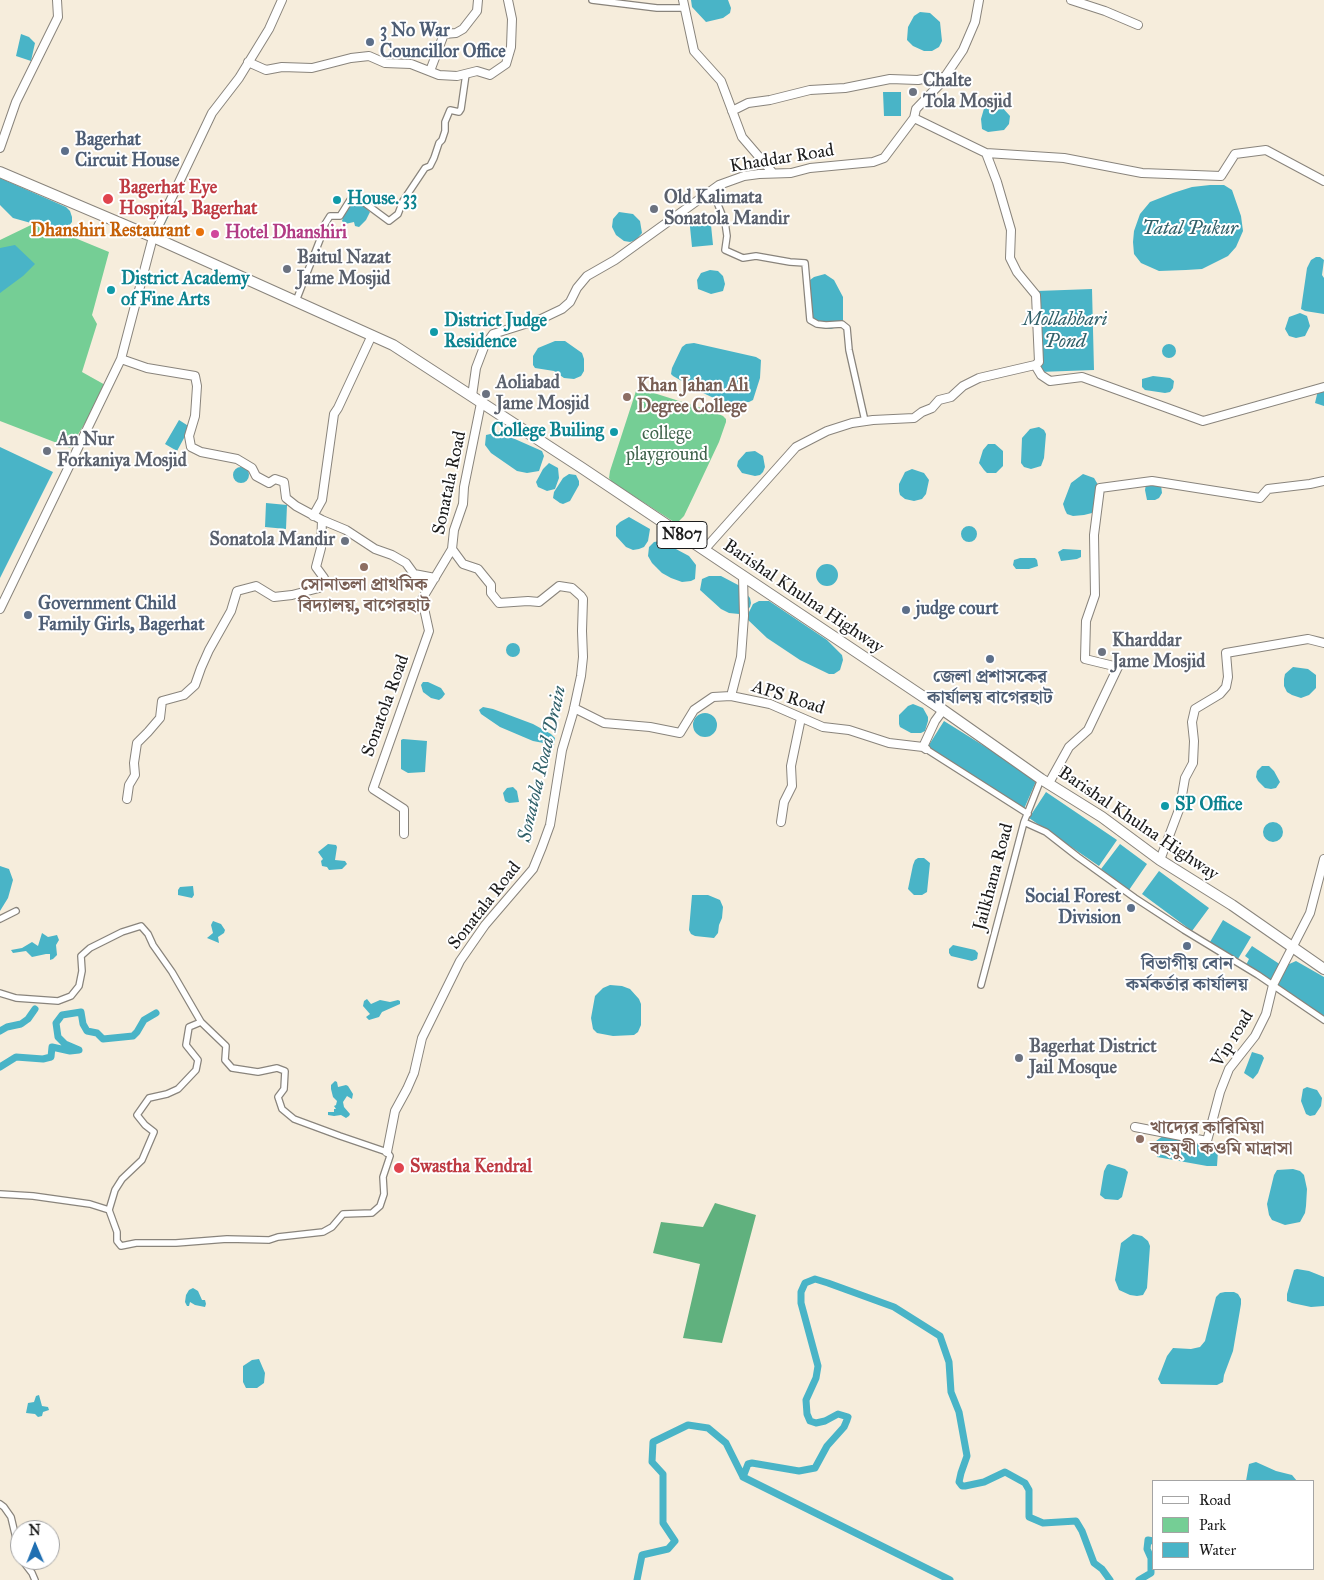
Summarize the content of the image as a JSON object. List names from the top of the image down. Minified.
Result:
{"streets":{"highway":["N807","Barishal Khulna Highway"],"street":["Khaddar Road","Sonatala Road","APS Road","Sonatola Road","Jailkhana Road","Vip road"]},"crossings":[["Khaddar Road","Barishal Khulna Highway"],["Sonatala Road","Barishal Khulna Highway"],["Sonatala Road","Sonatola Road"],["Barishal Khulna Highway","APS Road"],["Barishal Khulna Highway","Jailkhana Road"],["Barishal Khulna Highway","Vip road"]],"water":["Tatal Pukur","Mollahbari Pond","Sonatola Road Drain"],"parks":["college playground"],"places":["3 No War Councillor Office","Chalte Tola Mosjid","Bagerhat Circuit House","Bagerhat Eye Hospital, Bagerhat","House. 33","Old Kalimata Sonatola Mandir","Dhanshiri Restaurant","Hotel Dhanshiri","Baitul Nazat Jame Mosjid","District Academy of Fine Arts","District Judge Residence","Aoliabad Jame Mosjid","Khan Jahan Ali Degree College","College Builing","An Nur Forkaniya Mosjid","Sonatola Mandir","সোনাতলা প্রাথমিক বিদ্যালয়, বাগেরহাট","judge court","Government Child Family Girls, Bagerhat","Kharddar Jame Mosjid","জেলা প্রশাসকের কার্যালয় বাগেরহাট","SP Office","Social Forest Division","বিভাগীয় বোন কর্মকর্তার কার্যালয়","Bagerhat District Jail Mosque","খাদ্যের কারিমিয়া বহুমুখী কওমি মাদ্রাসা","Swastha Kendral"],"legend":["Road","Park","Water"],"north":"top"}
